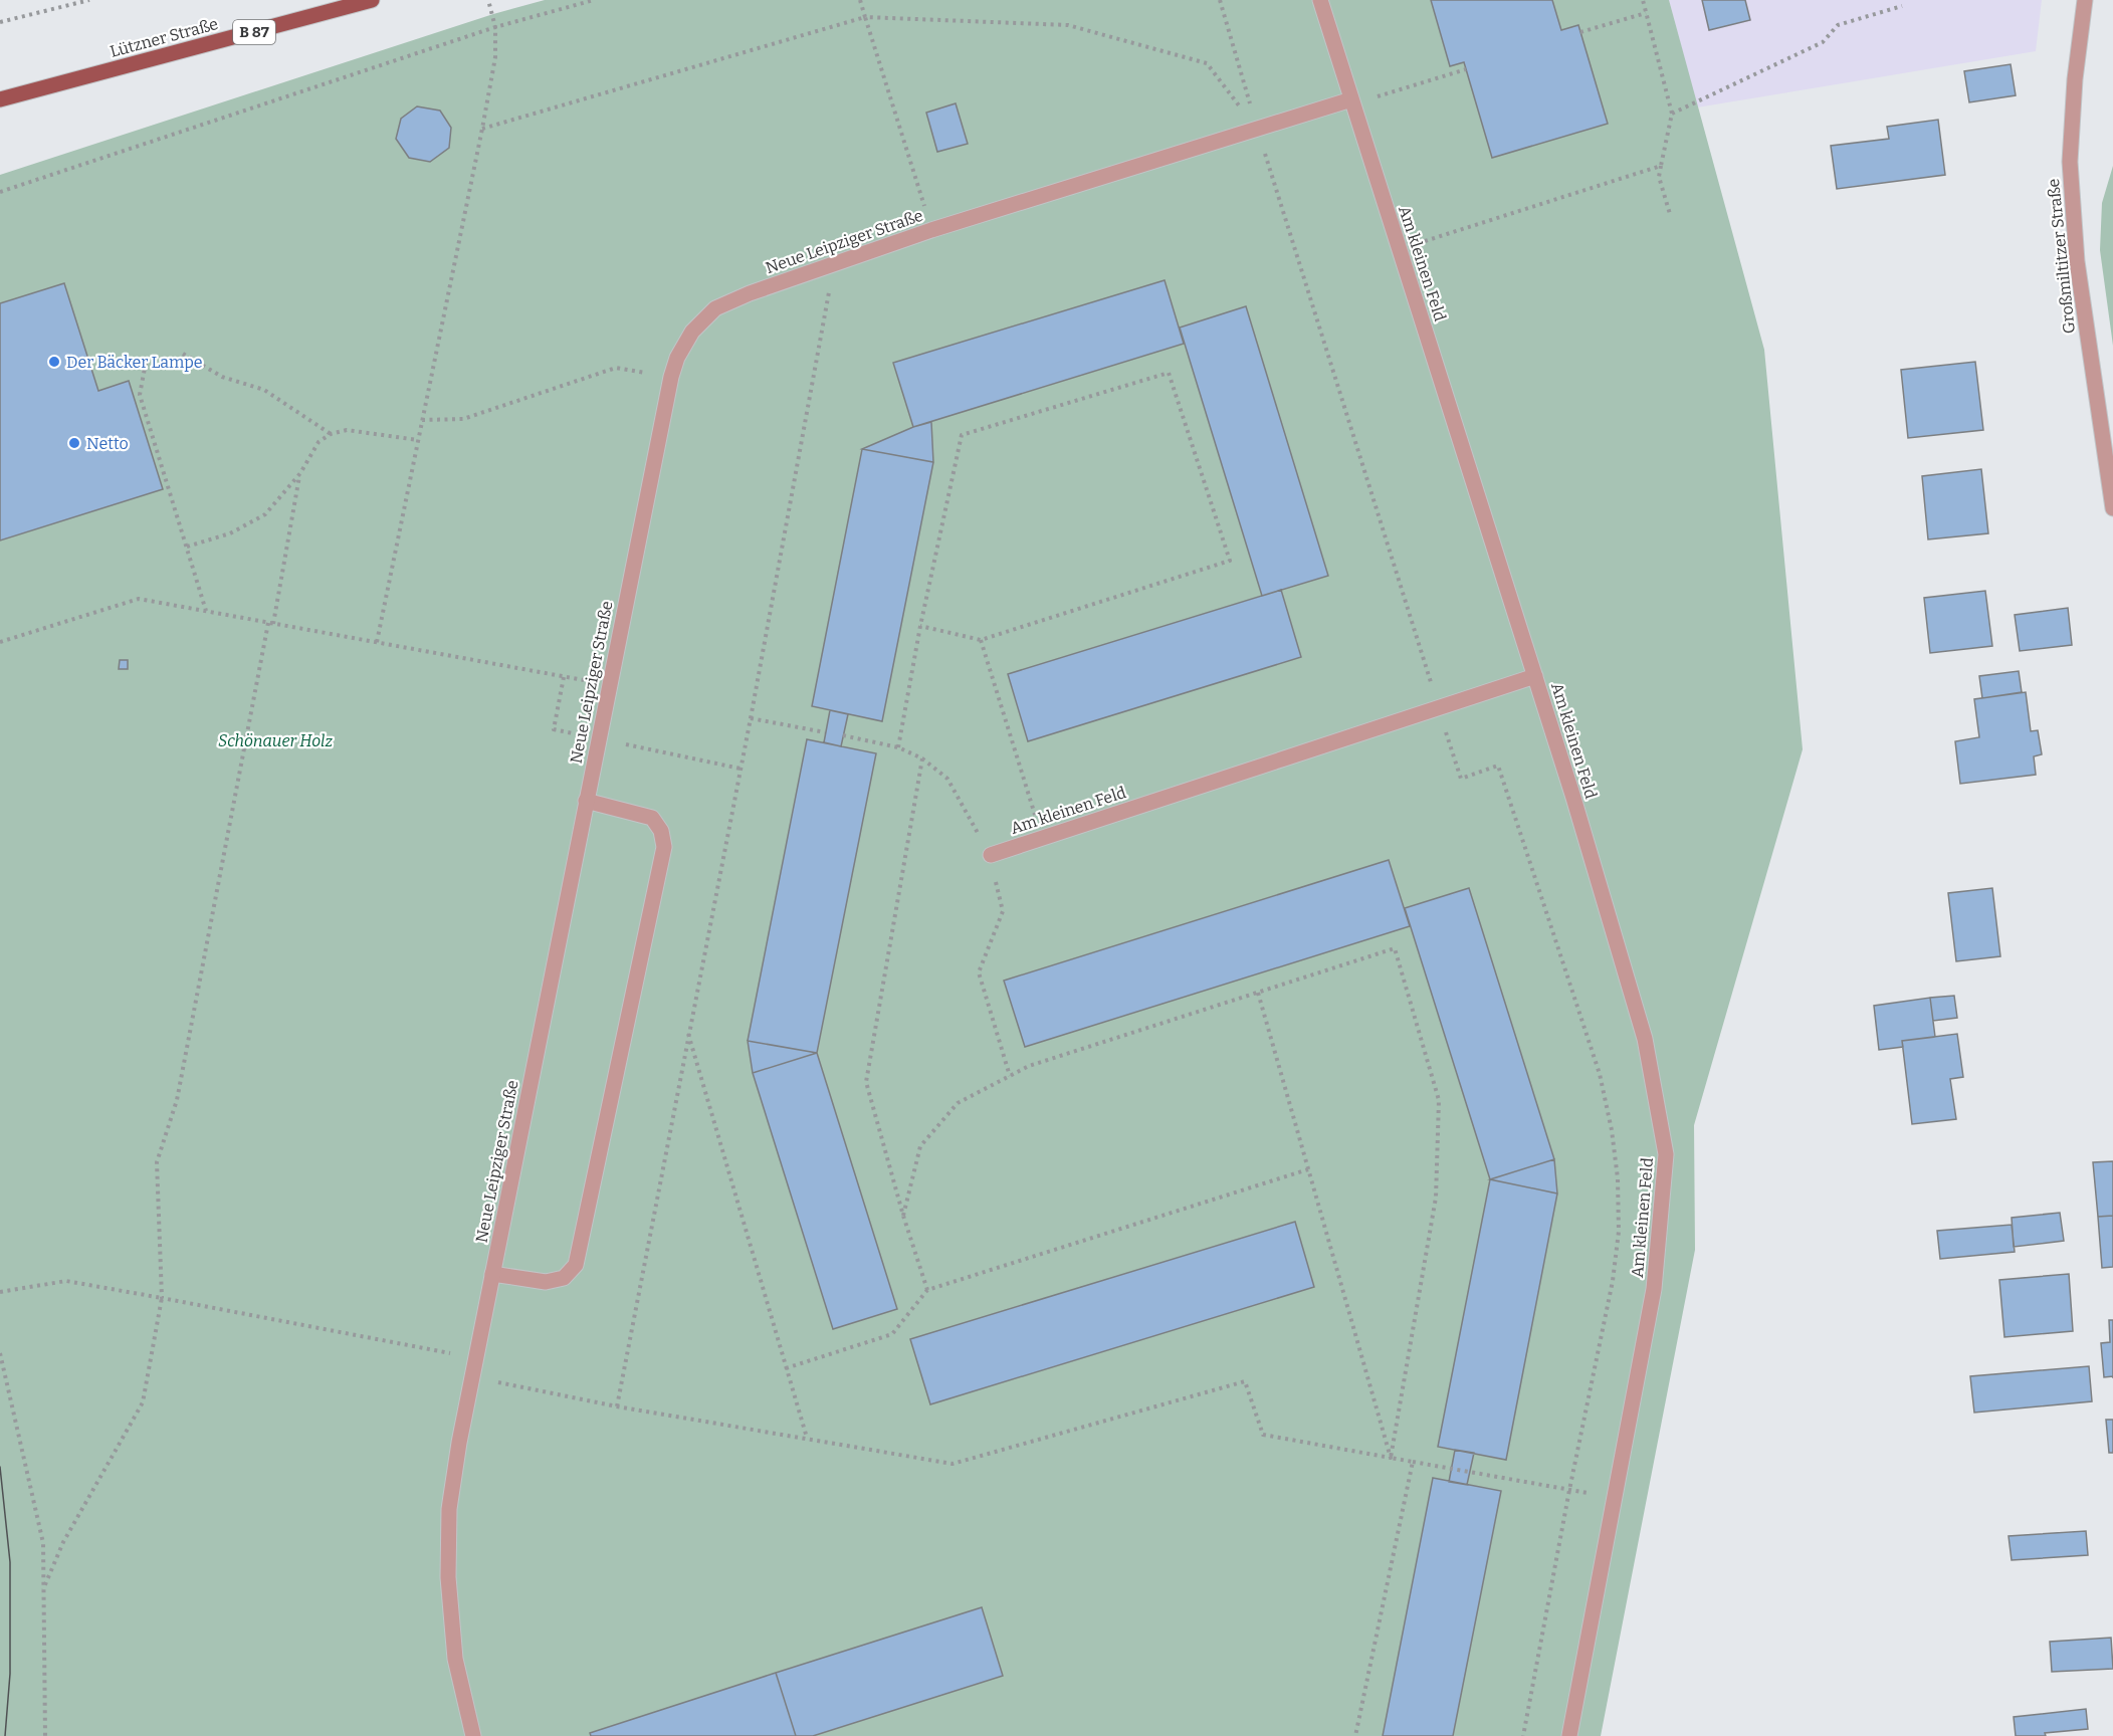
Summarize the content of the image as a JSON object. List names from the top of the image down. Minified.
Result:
{"streets":{"main road":["B 87","Lützner Straße"],"street":["Neue Leipziger Straße","Großmiltitzer Straße","Am kleinen Feld"]},"crossings":[["Neue Leipziger Straße","Am kleinen Feld"]],"parks":["Schönauer Holz"],"places":["Der Bäcker Lampe","Netto"]}
